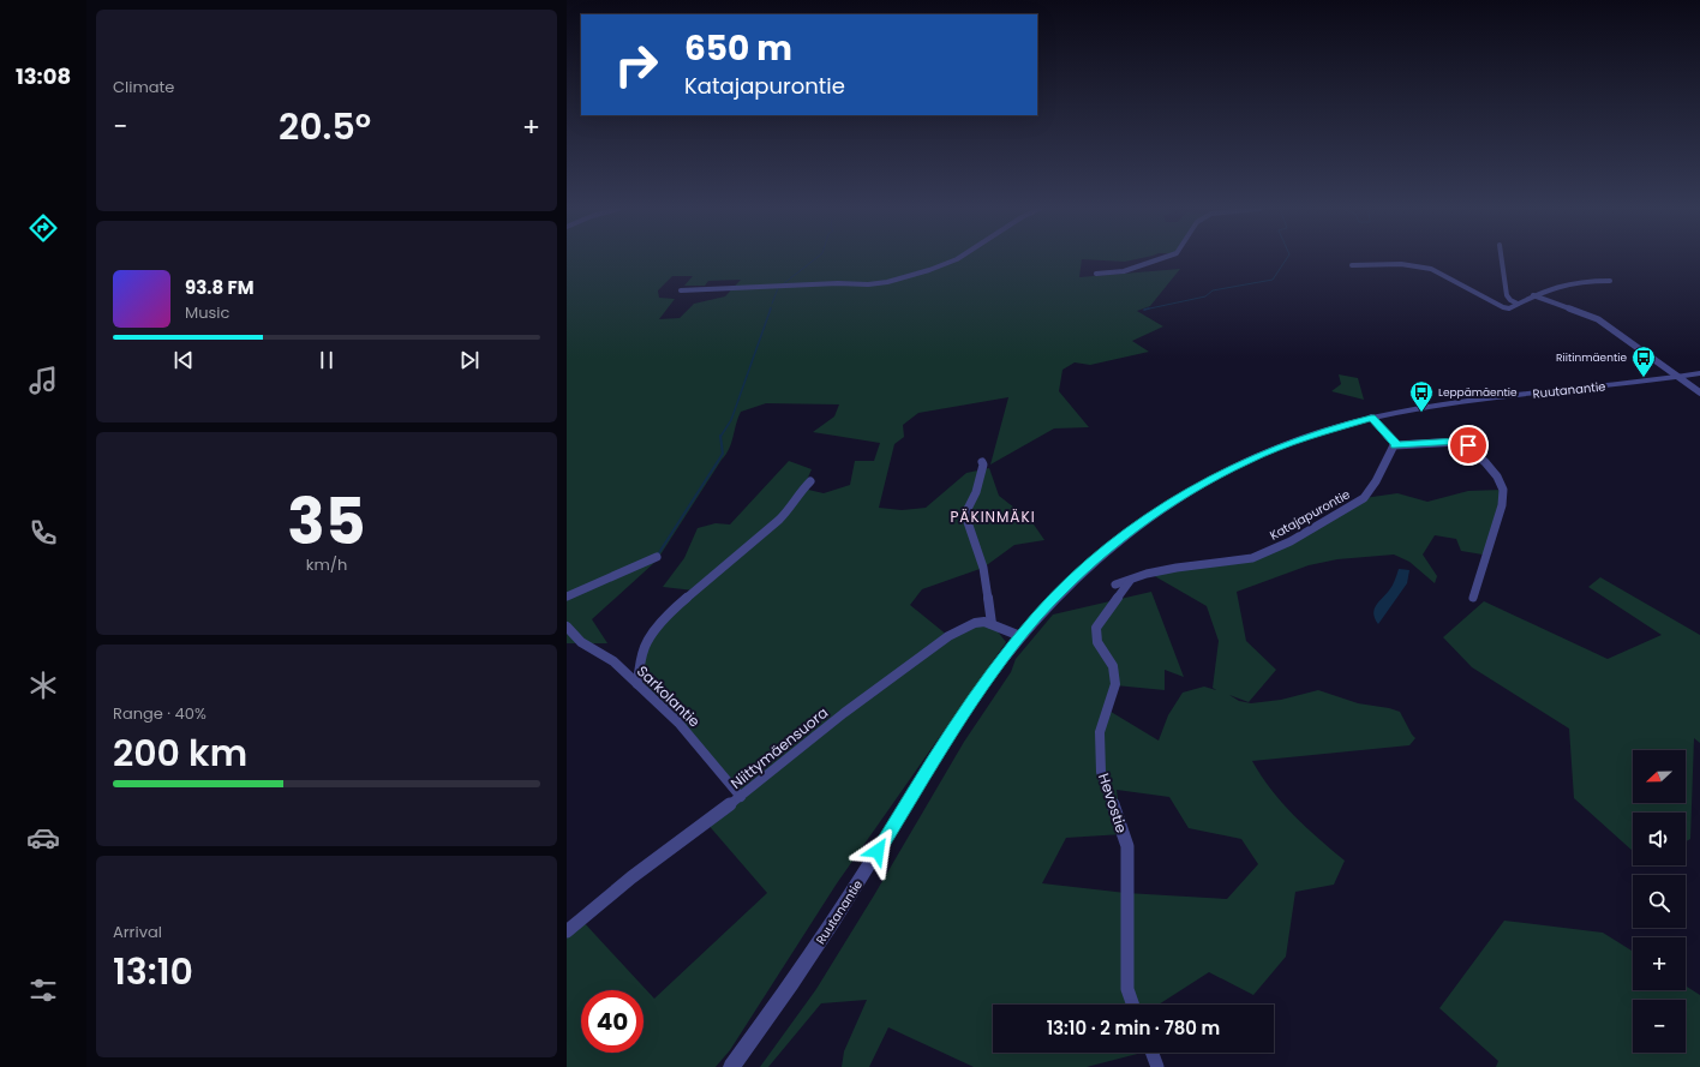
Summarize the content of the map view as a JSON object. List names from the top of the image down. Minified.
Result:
{"streets":{"street":["Ruutanantie","Katajapurontie","Sarkolantie","Niittymäensuora","Hevostie"]},"crossings":[["Ruutanantie","Niittymäensuora"],["Katajapurontie","Hevostie"],["Sarkolantie","Niittymäensuora"]],"districts":["PÄKINMÄKI"],"places":{"bus stop":["Riitinmäentie","Leppämäentie"]},"north":"left","page":{"tabs":"13:08","tile":["Climate",["35","km/h"],["Range · 40%","200 km"],["Arrival","13:10"]],"turn":["650 m","Katajapurontie"],"heat":["−","20.5°","+"],"song":["93.8 FM","Music"],"map_buttons":["+","−"],"limit":"40","trip":"13:10 · 2 min · 780 m"}}
